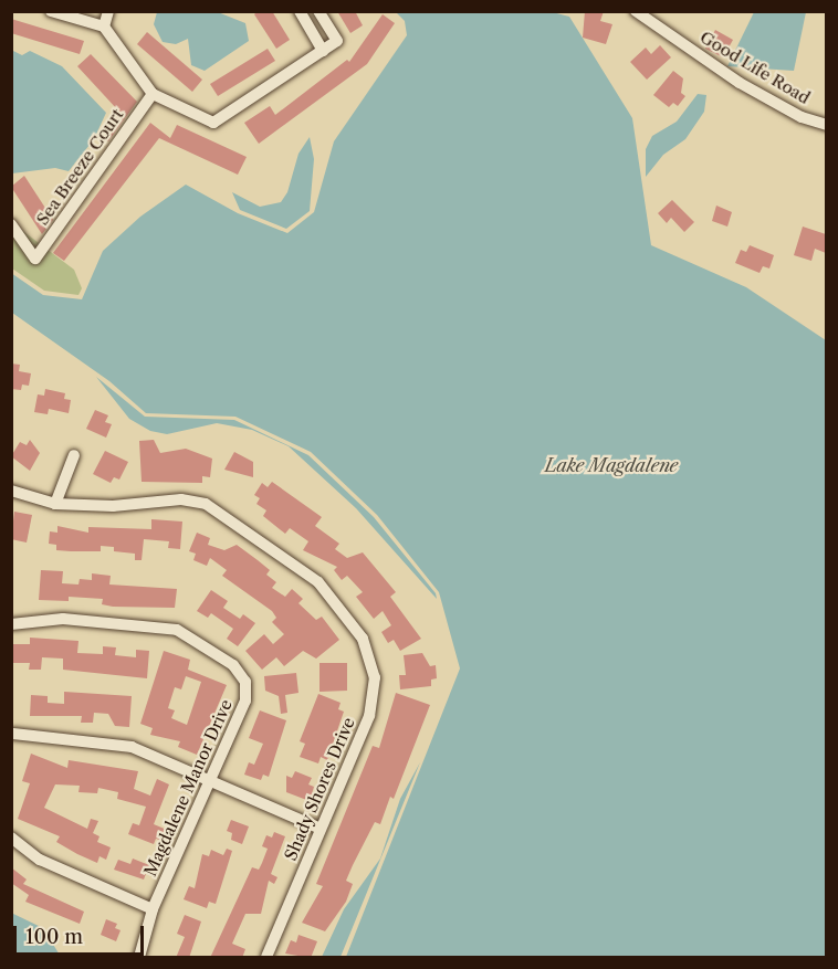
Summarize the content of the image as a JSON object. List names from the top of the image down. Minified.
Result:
{"streets":{"street":["Good Life Road","Sea Breeze Court","Magdalene Manor Drive","Shady Shores Drive"]},"water":["Lake Magdalene"],"scale_bar":"100 m"}
